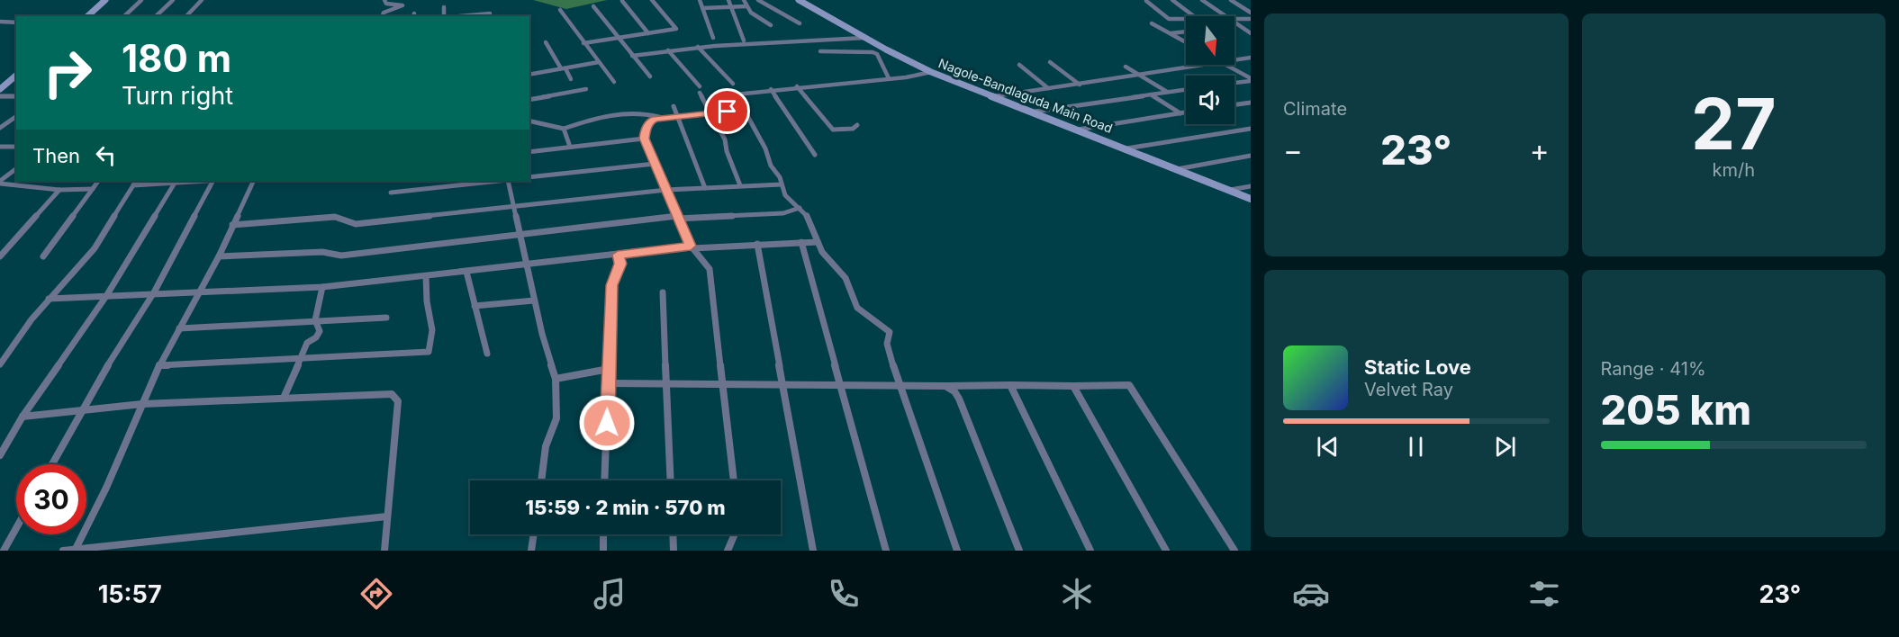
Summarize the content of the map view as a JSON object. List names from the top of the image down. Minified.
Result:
{"streets":{"street":["Nagole-Bandlaguda Main Road"]},"north":"bottom","page":{"tile":["Climate",["27","km/h"],["Range · 41%","205 km"]],"turn":["180 m","Turn right"],"heat":["−","23°","+"],"then":"Then","song":["Static Love","Velvet Ray"],"limit":"30","trip":"15:59 · 2 min · 570 m","tabs":["15:57","23°"]}}
